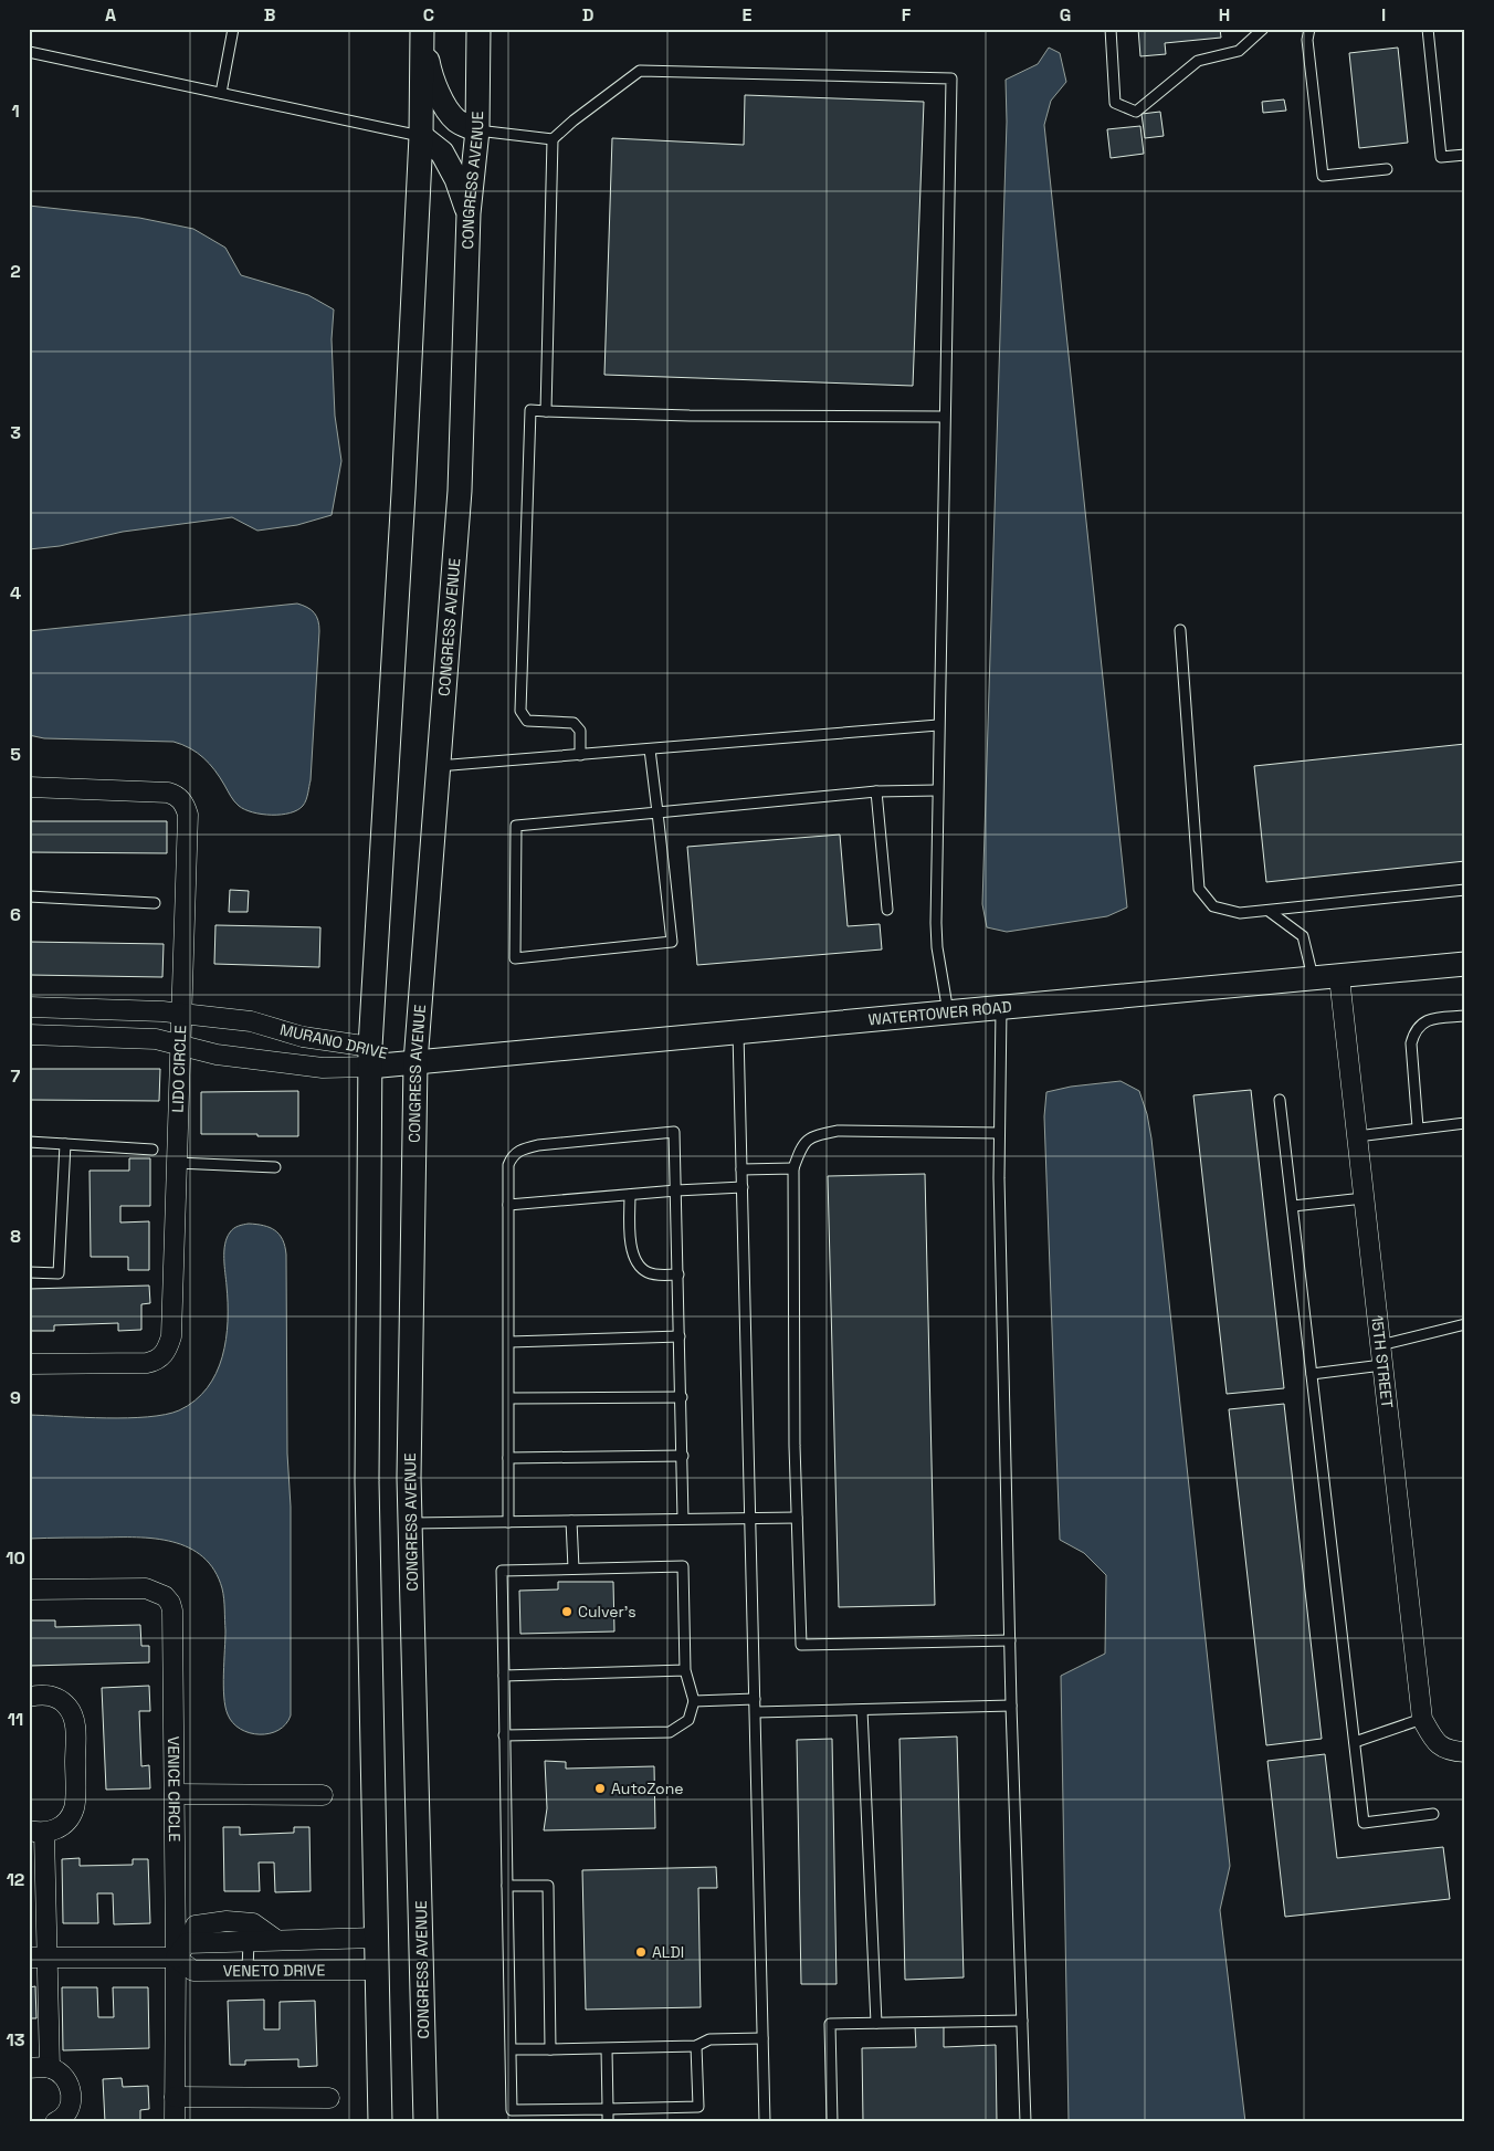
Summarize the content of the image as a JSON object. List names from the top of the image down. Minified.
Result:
{"streets":{"street":["CONGRESS AVENUE","WATERTOWER ROAD","MURANO DRIVE","LIDO CIRCLE","15TH STREET","VENICE CIRCLE","VENETO DRIVE"]},"crossings":[["CONGRESS AVENUE","WATERTOWER ROAD"],["CONGRESS AVENUE","MURANO DRIVE"],["WATERTOWER ROAD","MURANO DRIVE"],["WATERTOWER ROAD","15TH STREET"],["MURANO DRIVE","LIDO CIRCLE"],["VENICE CIRCLE","VENETO DRIVE"]],"places":["Culver's","AutoZone","ALDI"],"grid":{"columns":["A","B","C","D","E","F","G","H","I"],"rows":["1","2","3","4","5","6","7","8","9","10","11","12","13"]}}
